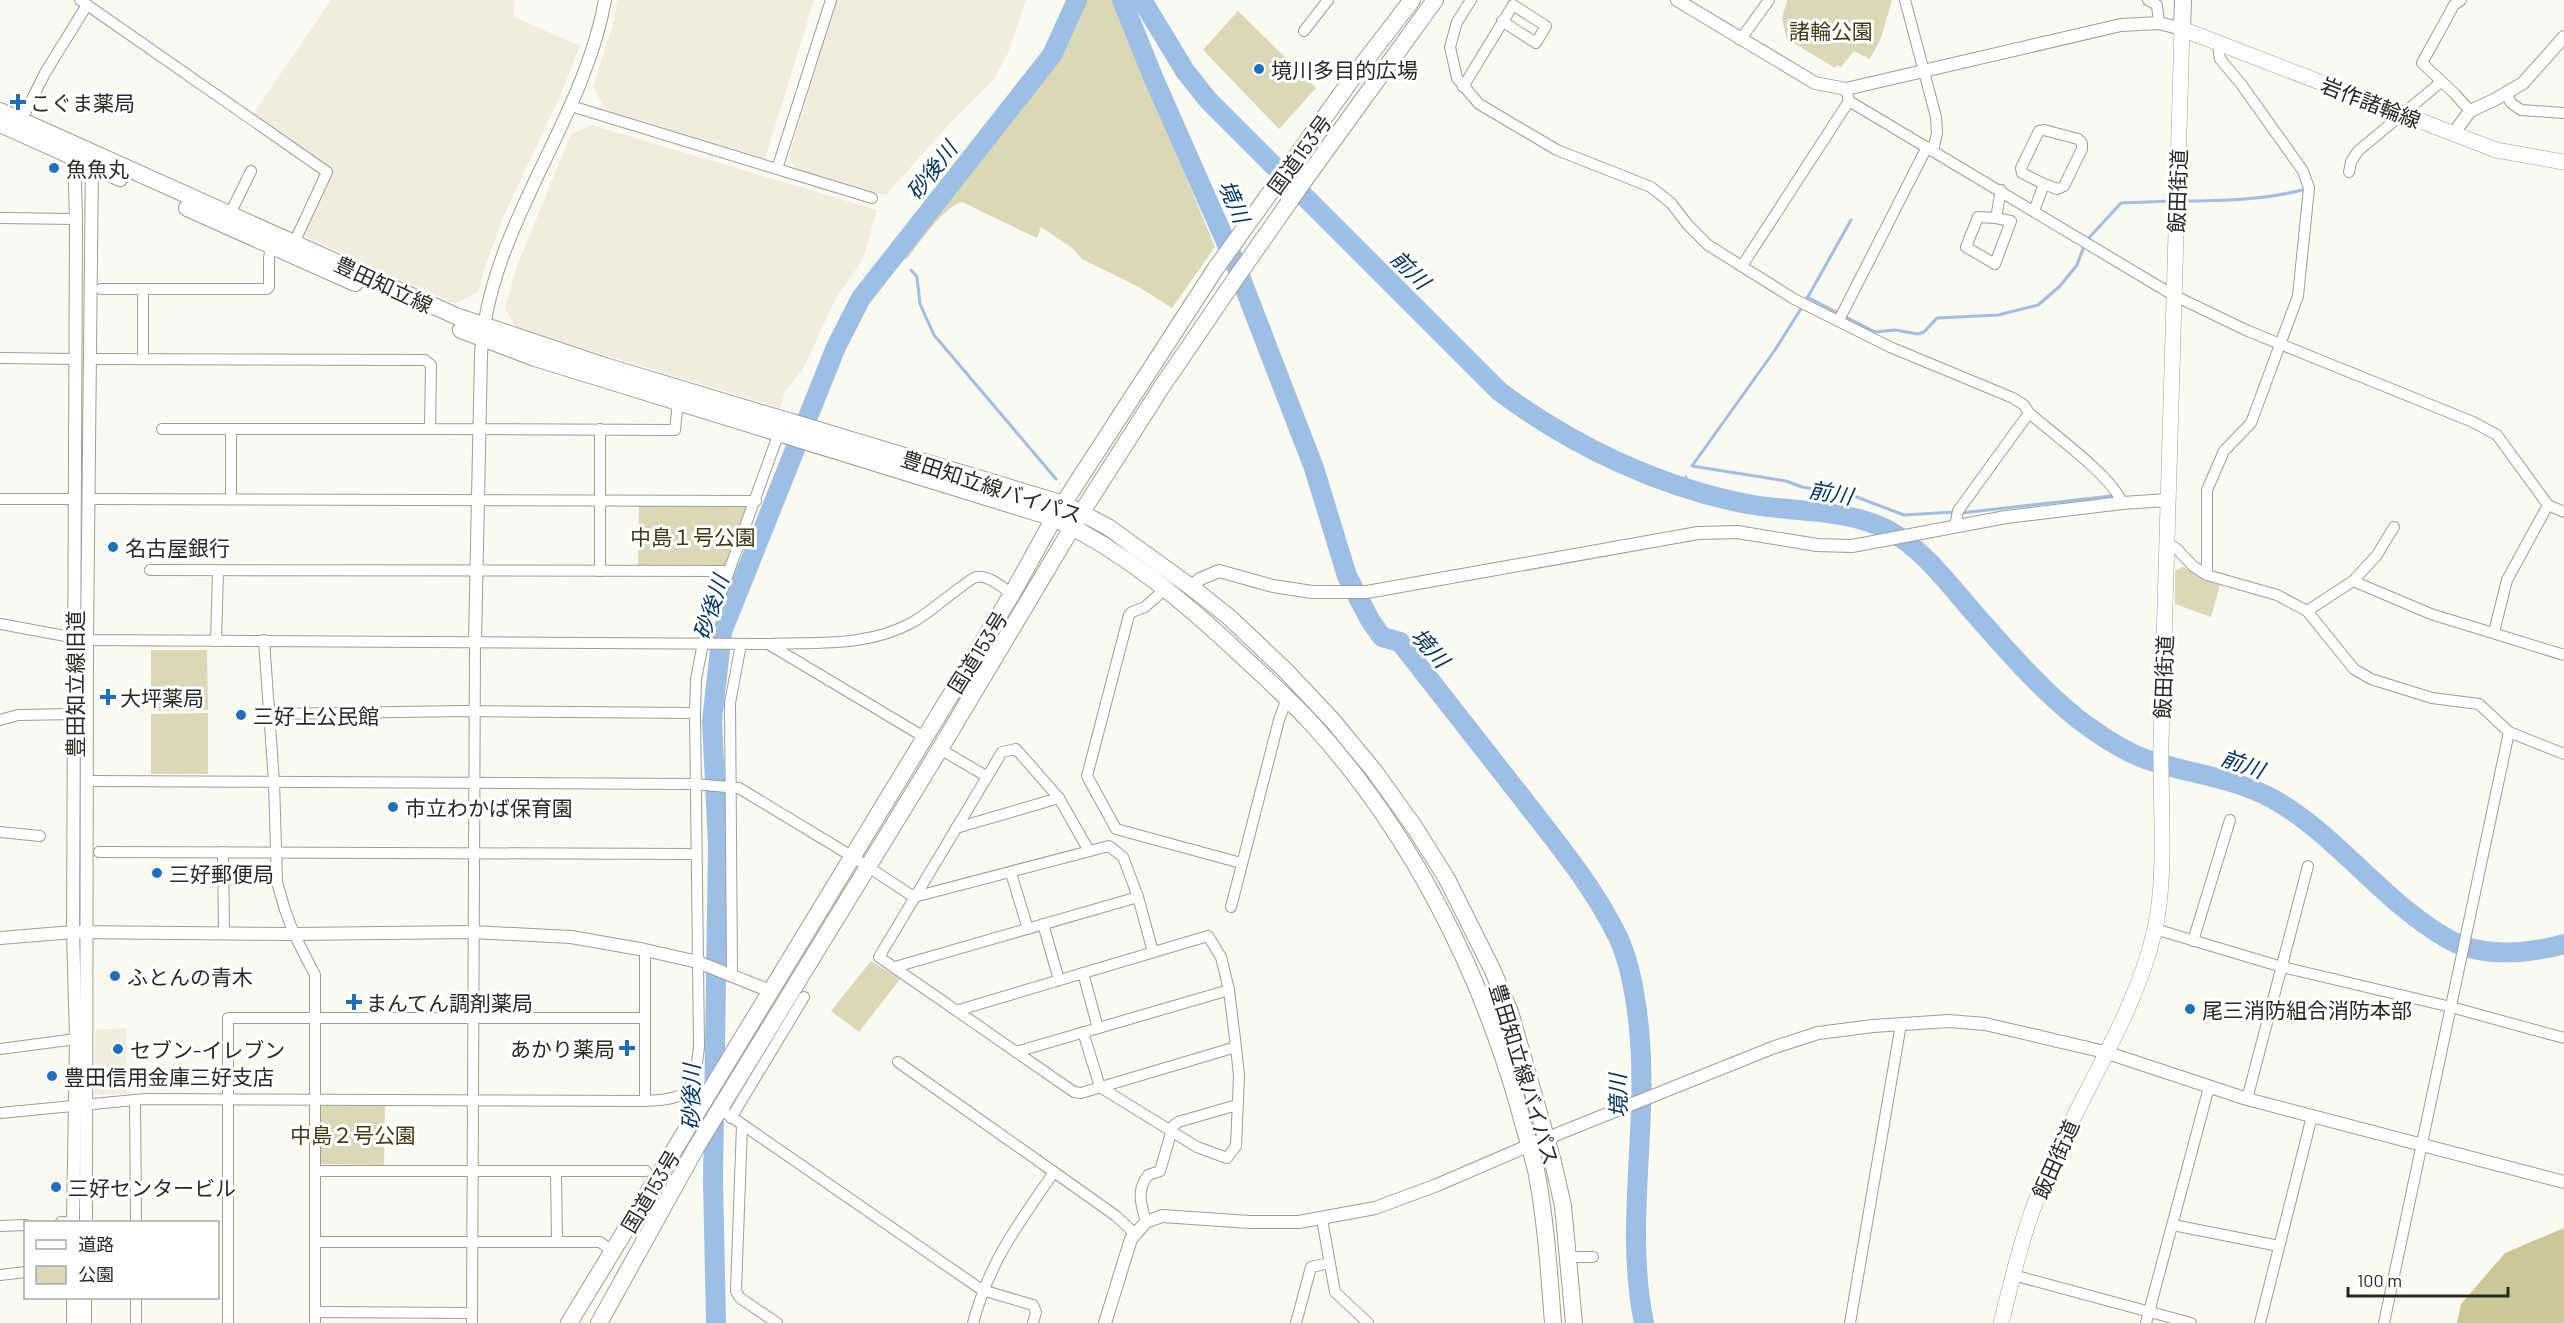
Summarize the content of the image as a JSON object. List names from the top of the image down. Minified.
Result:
{"streets":{"main road":["岩作諸輪線","国道153号","飯田街道","豊田知立線","豊田知立線バイパス"],"street":["豊田知立線旧道"]},"crossings":[["岩作諸輪線","飯田街道"],["国道153号","豊田知立線バイパス"],["豊田知立線","豊田知立線バイパス"],["豊田知立線","豊田知立線旧道"]],"water":["砂後川","境川","前川"],"parks":["諸輪公園","中島１号公園","中島２号公園"],"places":{"other":["境川多目的広場","魚魚丸","名古屋銀行","三好上公民館","市立わかば保育園","三好郵便局","ふとんの青木","尾三消防組合消防本部","セブン-イレブン","豊田信用金庫三好支店","三好センタービル"],"health":["こぐま薬局","大坪薬局","まんてん調剤薬局","あかり薬局"]},"legend":["道路","公園"],"scale_bar":"100 m"}
